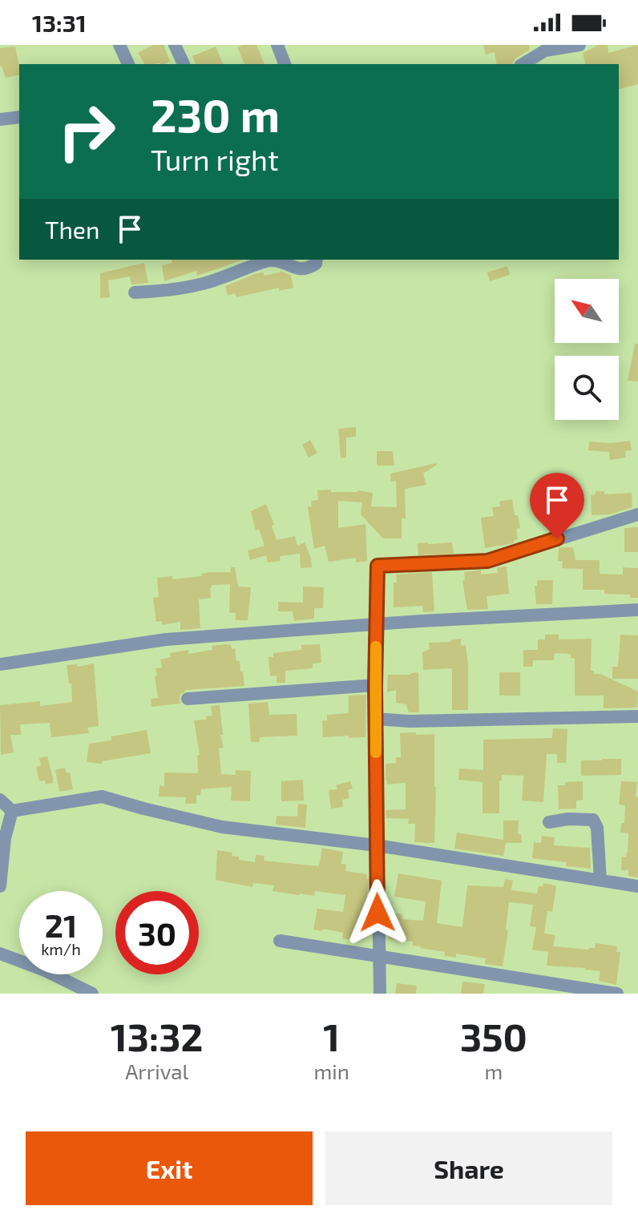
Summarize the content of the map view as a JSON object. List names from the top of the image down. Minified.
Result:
{"north":"top left","page":{"status":"13:31","turn":["230 m","Turn right"],"then":"Then","speed":"21 km/h","limit":"30","eta":["13:32","Arrival","1","min","350","m"],"buttons":["Exit","Share"]}}
